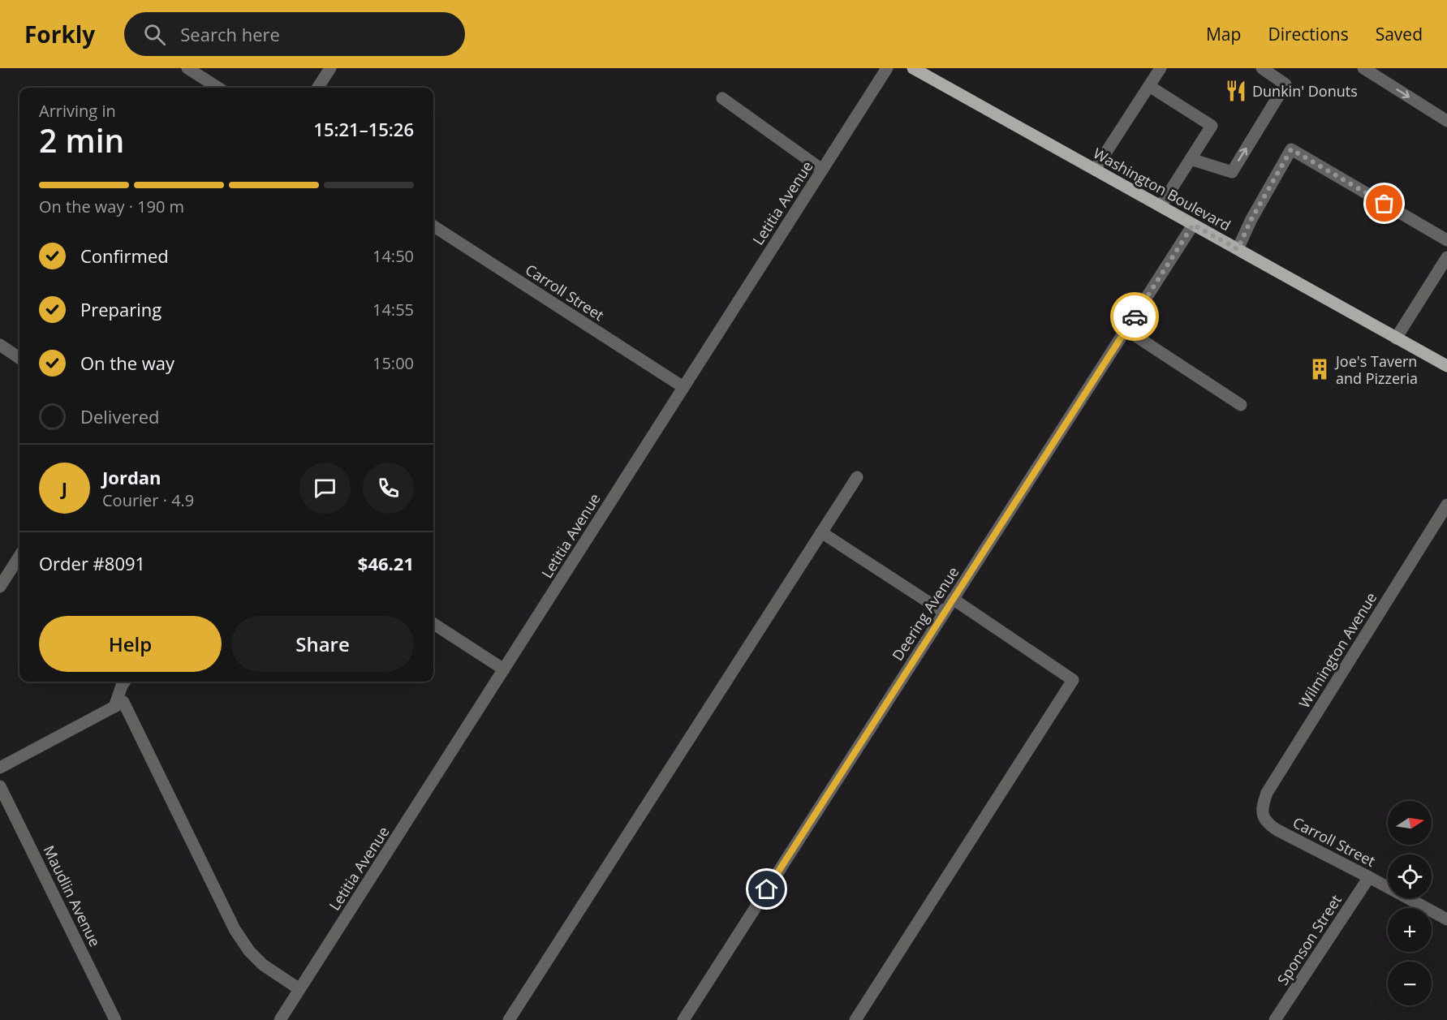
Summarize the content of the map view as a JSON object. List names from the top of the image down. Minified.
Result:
{"streets":{"main road":["Washington Boulevard"],"street":["Letitia Avenue","Carroll Street","Deering Avenue","Wilmington Avenue","Maudlin Avenue","Sponson Street"]},"crossings":[["Washington Boulevard","Deering Avenue"],["Letitia Avenue","Carroll Street"],["Carroll Street","Wilmington Avenue"],["Carroll Street","Sponson Street"]],"places":{"restaurant":["Dunkin' Donuts"],"building":["Joe's Tavern and Pizzeria"]},"north":"right","page":{"header":"Forkly","search":"Search here","nav":["Map","Directions","Saved"],"heading":["2 min","Arriving in","15:21–15:26"],"panel":["Jordan","Courier · 4.9","Order #8091","$46.21"],"bar":"On the way · 190 m","list":[["Confirmed","14:50"],["Preparing","14:55"],["On the way","15:00"],"Delivered"],"round":"J","buttons":["Help","Share"],"map_buttons":["+","−"]}}
